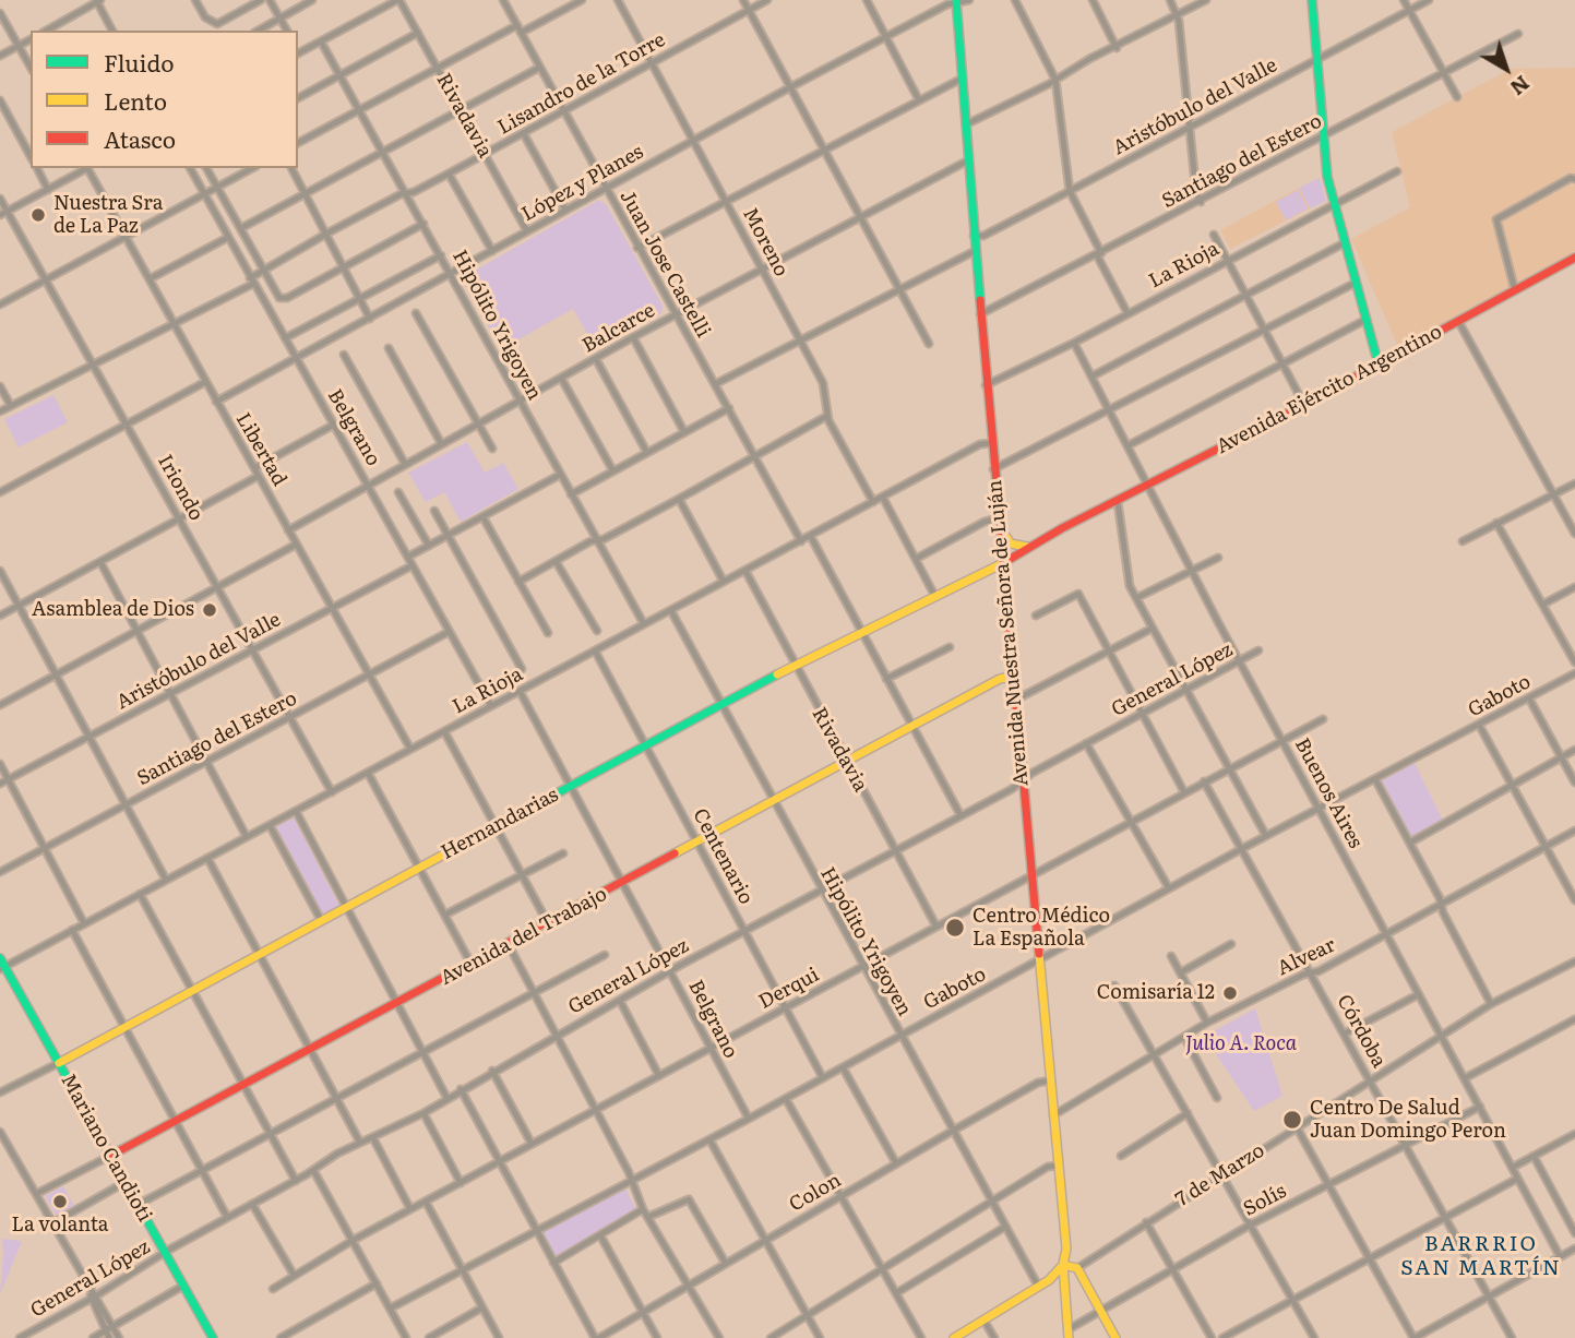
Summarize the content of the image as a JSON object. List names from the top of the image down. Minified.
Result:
{"streets":{"street":["Lisandro de la Torre","Aristóbulo del Valle","Rivadavia","Santiago del Estero","López y Planes","Moreno","Juan Jose Castelli","La Rioja","Hipólito Yrigoyen","Balcarce","Avenida Ejército Argentino","Belgrano","Libertad","Iriondo","Avenida Nuestra Señora de Luján","General López","Gaboto","Buenos Aires","Hernandarias","Centenario","Avenida del Trabajo","Alvear","Derqui","Córdoba","Mariano Candioti","7 de Marzo","Colon","Solís"]},"crossings":[["Lisandro de la Torre","Rivadavia"],["Lisandro de la Torre","Moreno"],["Lisandro de la Torre","Juan Jose Castelli"],["Lisandro de la Torre","Hipólito Yrigoyen"],["Lisandro de la Torre","Belgrano"],["Lisandro de la Torre","Libertad"],["Lisandro de la Torre","Iriondo"],["Aristóbulo del Valle","Belgrano"],["Aristóbulo del Valle","Libertad"],["Aristóbulo del Valle","Iriondo"],["Aristóbulo del Valle","Avenida Nuestra Señora de Luján"],["Rivadavia","López y Planes"],["Rivadavia","La Rioja"],["Rivadavia","General López"],["Rivadavia","Hernandarias"],["Rivadavia","Avenida del Trabajo"],["Rivadavia","Derqui"],["Santiago del Estero","Belgrano"],["Santiago del Estero","Libertad"],["Santiago del Estero","Iriondo"],["Santiago del Estero","Avenida Nuestra Señora de Luján"],["López y Planes","Moreno"],["López y Planes","Juan Jose Castelli"],["López y Planes","Hipólito Yrigoyen"],["López y Planes","Belgrano"],["López y Planes","Libertad"],["López y Planes","Avenida Nuestra Señora de Luján"],["Moreno","La Rioja"],["Moreno","Balcarce"],["Juan Jose Castelli","La Rioja"],["Juan Jose Castelli","Balcarce"],["La Rioja","Hipólito Yrigoyen"],["La Rioja","Belgrano"],["La Rioja","Libertad"],["La Rioja","Iriondo"],["La Rioja","Avenida Nuestra Señora de Luján"],["La Rioja","Buenos Aires"],["La Rioja","Centenario"],["La Rioja","Mariano Candioti"],["Hipólito Yrigoyen","Balcarce"],["Hipólito Yrigoyen","General López"],["Hipólito Yrigoyen","Gaboto"],["Hipólito Yrigoyen","Hernandarias"],["Hipólito Yrigoyen","Avenida del Trabajo"],["Hipólito Yrigoyen","Derqui"],["Hipólito Yrigoyen","Colon"],["Balcarce","Belgrano"],["Balcarce","Libertad"],["Balcarce","Avenida Nuestra Señora de Luján"],["Avenida Ejército Argentino","Avenida Nuestra Señora de Luján"],["Avenida Ejército Argentino","Buenos Aires"],["Avenida Ejército Argentino","Hernandarias"],["Belgrano","General López"],["Belgrano","Gaboto"],["Belgrano","Hernandarias"],["Belgrano","Avenida del Trabajo"],["Belgrano","Derqui"],["Avenida Nuestra Señora de Luján","General López"],["Avenida Nuestra Señora de Luján","Gaboto"],["Avenida Nuestra Señora de Luján","Hernandarias"],["Avenida Nuestra Señora de Luján","Avenida del Trabajo"],["Avenida Nuestra Señora de Luján","Alvear"],["Avenida Nuestra Señora de Luján","Derqui"],["Avenida Nuestra Señora de Luján","Colon"],["Avenida Nuestra Señora de Luján","Solís"],["General López","Buenos Aires"],["General López","Centenario"],["General López","Mariano Candioti"],["Gaboto","Buenos Aires"],["Gaboto","Centenario"],["Gaboto","Córdoba"],["Buenos Aires","Alvear"],["Buenos Aires","Derqui"],["Buenos Aires","7 de Marzo"],["Buenos Aires","Solís"],["Hernandarias","Centenario"],["Hernandarias","Mariano Candioti"],["Centenario","Avenida del Trabajo"],["Centenario","Derqui"],["Avenida del Trabajo","Mariano Candioti"],["Alvear","Córdoba"],["Derqui","Córdoba"],["Córdoba","7 de Marzo"],["Córdoba","Solís"]],"districts":["BARRRIO SAN MARTÍN"],"parks":["Julio A. Roca"],"places":["Nuestra Sra de La Paz","Asamblea de Dios","Centro Médico La Española","Comisaría 12","Centro De Salud Juan Domingo Peron","La volanta"],"legend":["Fluido","Lento","Atasco"],"north":"bottom right"}
